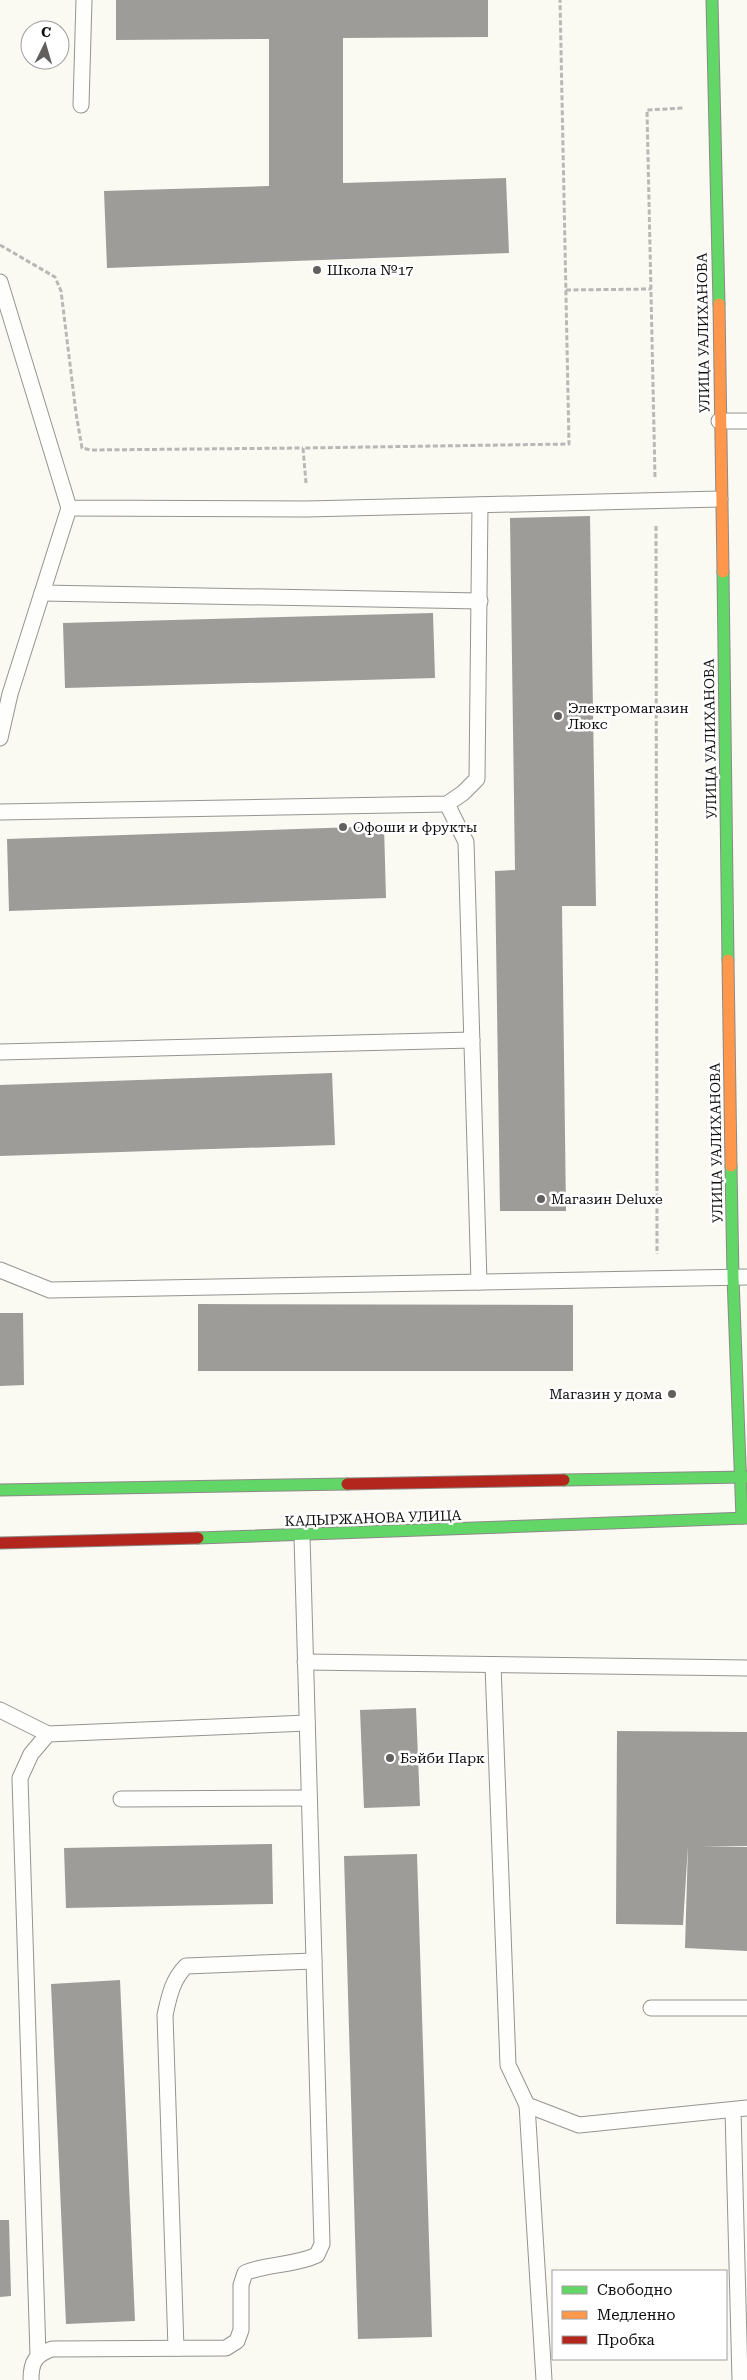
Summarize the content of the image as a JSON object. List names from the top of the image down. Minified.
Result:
{"streets":{"street":["УЛИЦА УАЛИХАНОВА","КАДЫРЖАНОВА УЛИЦА"]},"crossings":[["УЛИЦА УАЛИХАНОВА","КАДЫРЖАНОВА УЛИЦА"]],"places":["Школа №17","Электромагазин Люкс","Офоши и фрукты","Магазин Deluxe","Магазин у дома","Бэйби Парк"],"legend":["Свободно","Медленно","Пробка"],"north":"top"}
